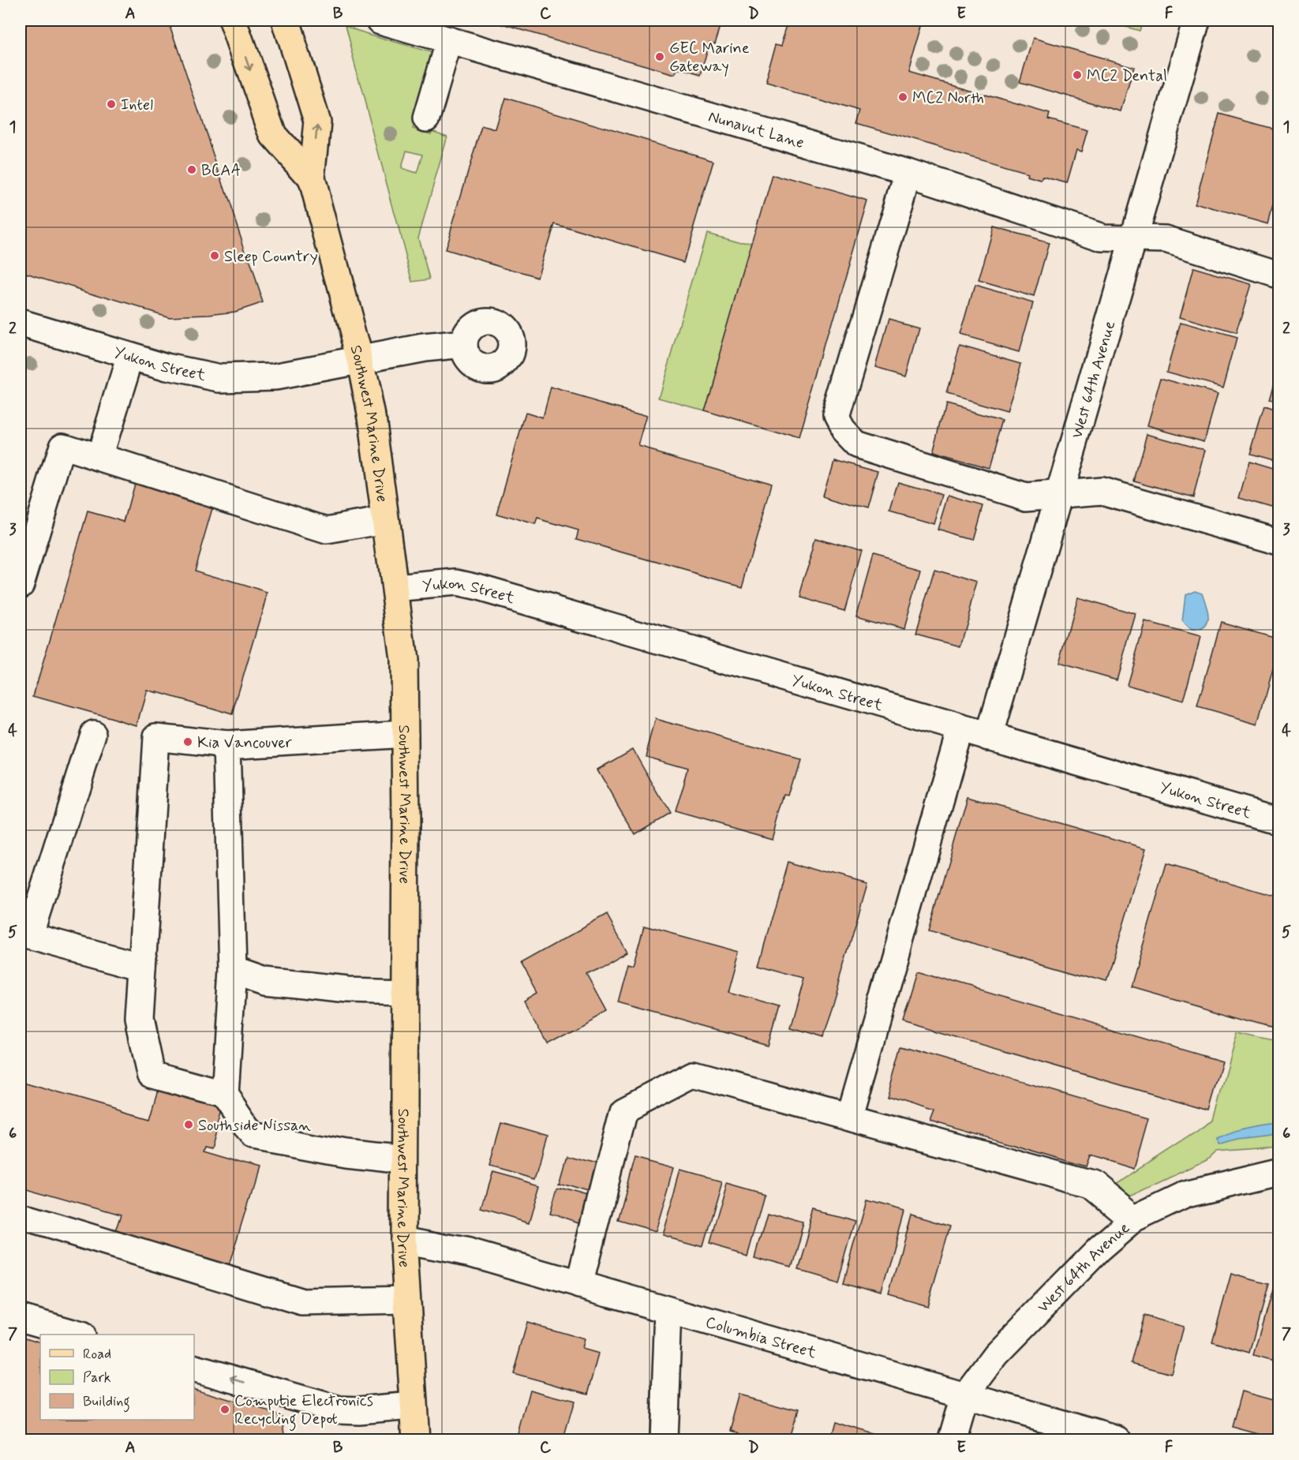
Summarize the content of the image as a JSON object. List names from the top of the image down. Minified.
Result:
{"streets":{"main road":["Southwest Marine Drive"],"street":["Nunavut Lane","Yukon Street","West 64th Avenue","Columbia Street"]},"crossings":[["Nunavut Lane","West 64th Avenue"],["Yukon Street","West 64th Avenue"],["Yukon Street","Southwest Marine Drive"],["West 64th Avenue","Columbia Street"],["Southwest Marine Drive","Columbia Street"]],"places":["GEC Marine Gateway","MC2 Dental","MC2 North","Intel","BCAA","Sleep Country","Kia Vancouver","Southside Nissan","Computie Electronics Recycling Depot"],"legend":["Road","Park","Building"],"grid":{"columns":["A","B","C","D","E","F"],"rows":["1","2","3","4","5","6","7"]}}
